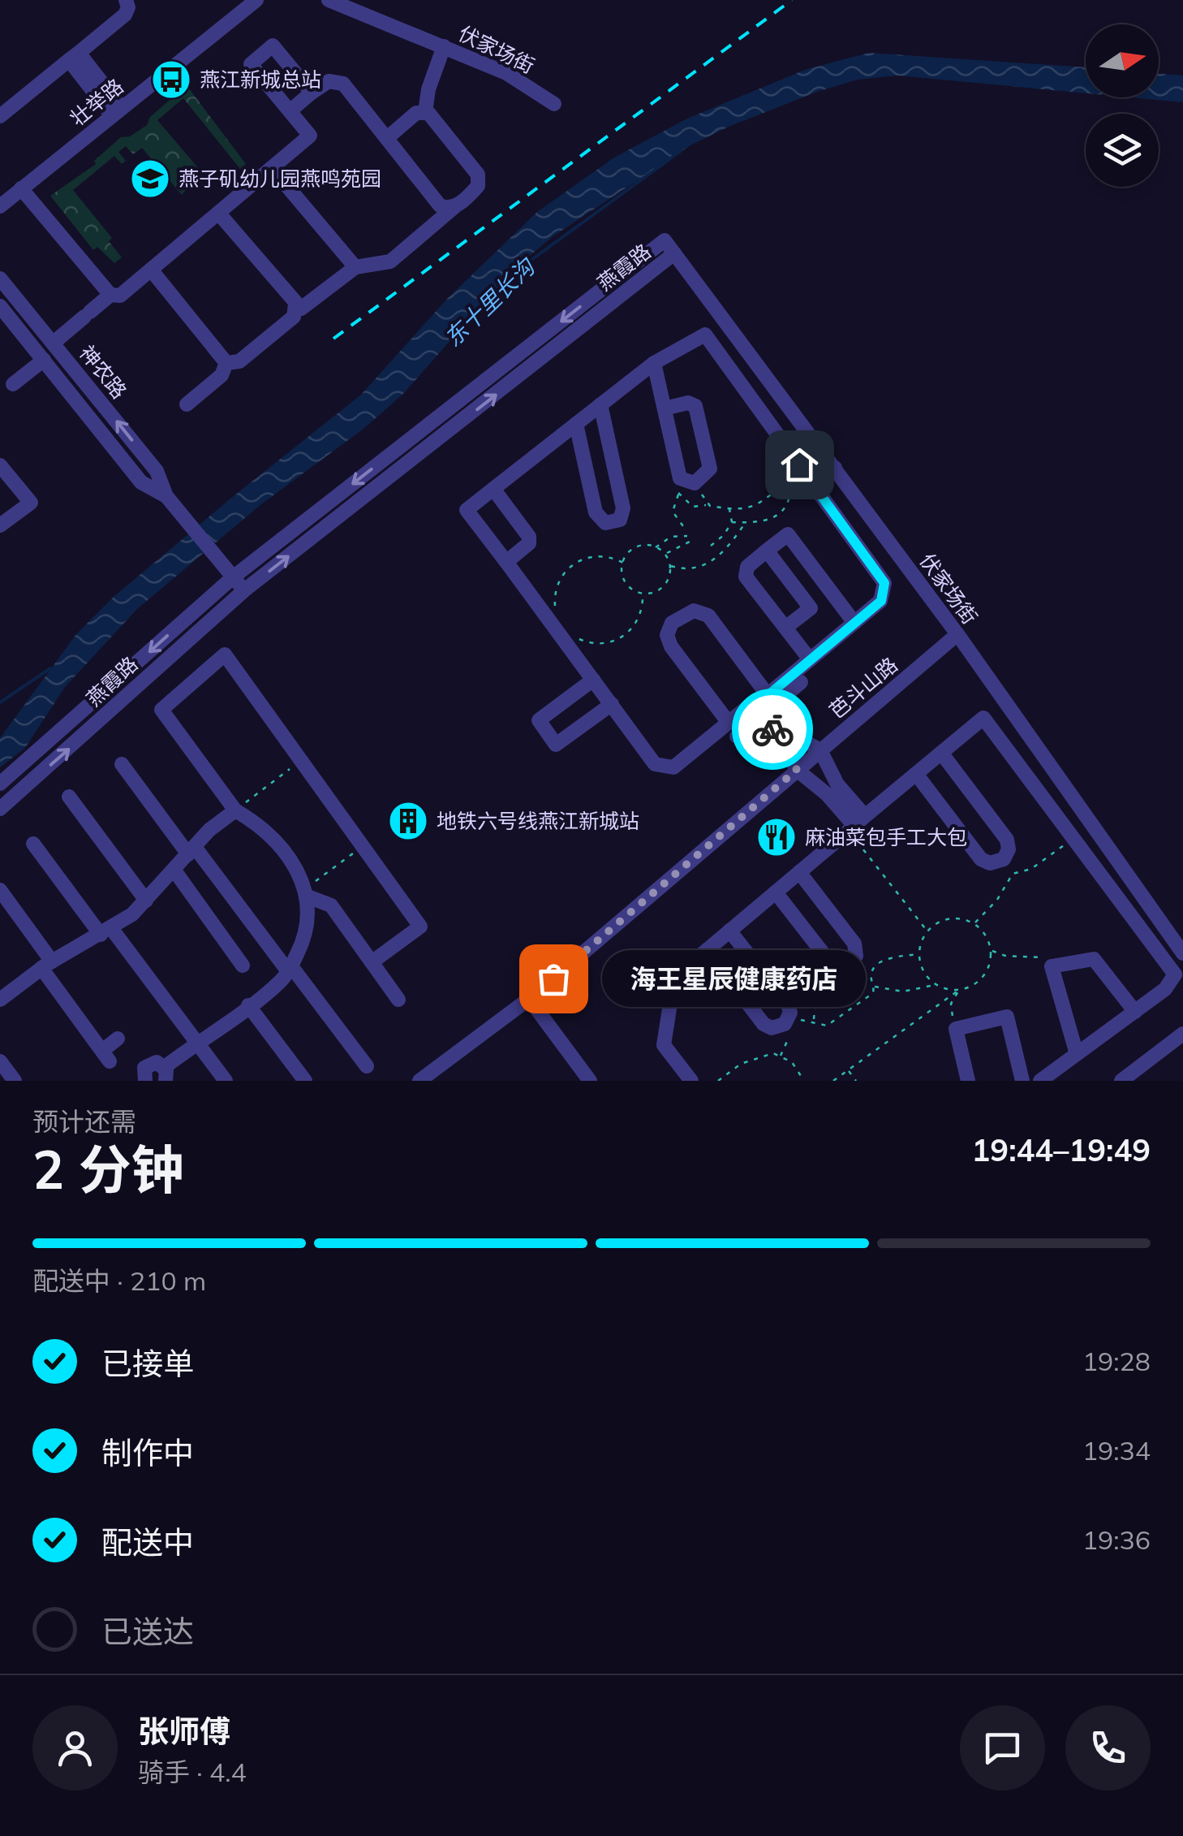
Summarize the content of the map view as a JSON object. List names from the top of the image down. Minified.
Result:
{"streets":{"street":["伏家场街","壮举路","燕霞路","神农路","芭斗山路"]},"crossings":[["伏家场街","燕霞路"],["伏家场街","芭斗山路"],["燕霞路","神农路"]],"water":["东十里长沟"],"places":{"bus stop":["燕江新城总站"],"school or university":["燕子矶幼儿园燕鸣苑园"],"building":["地铁六号线燕江新城站"],"restaurant":["麻油菜包手工大包"],"other":["海王星辰健康药店"]},"north":"right","page":{"bubble":"海王星辰健康药店","heading":["2 分钟","预计还需","19:44–19:49"],"panel":["张师傅","骑手 · 4.4"],"bar":"配送中 · 210 m","list":[["已接单","19:28"],["制作中","19:34"],["配送中","19:36"],"已送达"]}}
